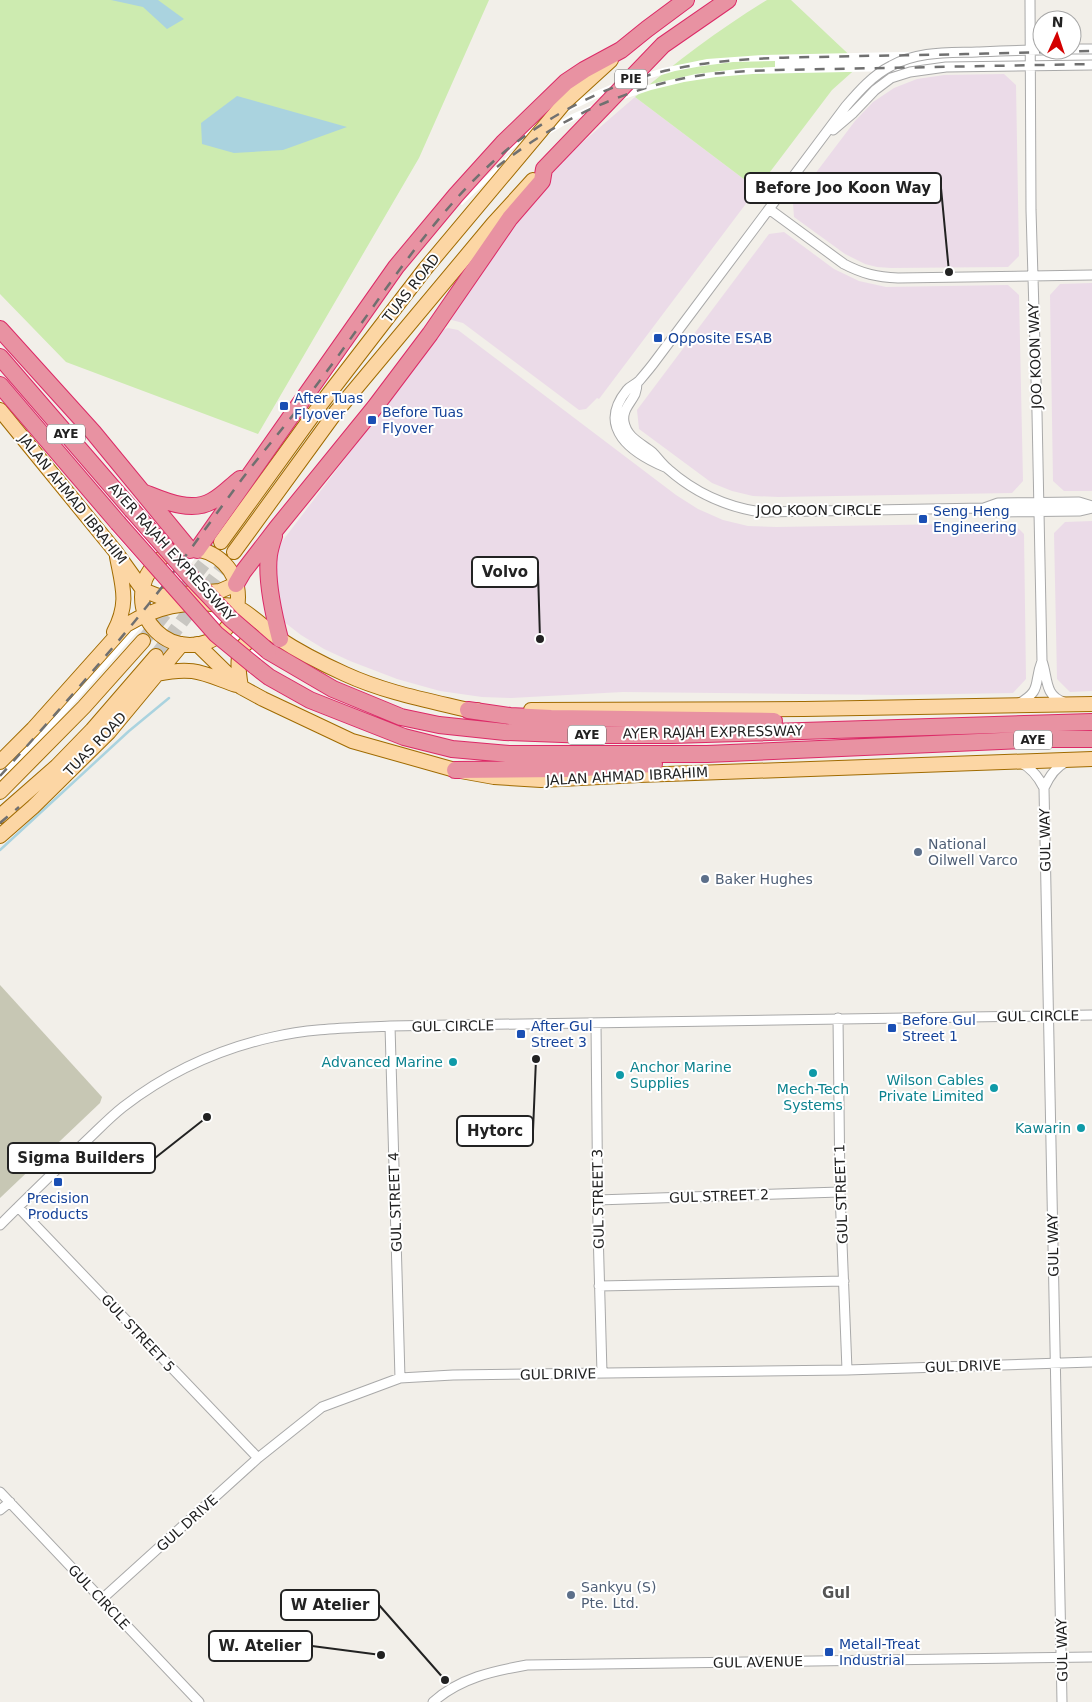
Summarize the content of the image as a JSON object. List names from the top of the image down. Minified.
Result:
{"streets":{"highway":["PIE","AYE","AYER RAJAH EXPRESSWAY"],"main road":["TUAS ROAD","JALAN AHMAD IBRAHIM"],"street":["JOO KOON WAY","JOO KOON CIRCLE","GUL WAY","GUL CIRCLE","GUL STREET 1","GUL STREET 2","GUL STREET 3","GUL STREET 4","GUL STREET 5","GUL DRIVE","GUL AVENUE"]},"crossings":[["PIE","TUAS ROAD"],["JOO KOON WAY","JOO KOON CIRCLE"],["JALAN AHMAD IBRAHIM","GUL WAY"],["GUL WAY","GUL CIRCLE"],["GUL WAY","GUL DRIVE"],["GUL WAY","GUL AVENUE"],["GUL CIRCLE","GUL STREET 1"],["GUL CIRCLE","GUL STREET 3"],["GUL CIRCLE","GUL STREET 4"],["GUL CIRCLE","GUL STREET 5"],["GUL CIRCLE","GUL DRIVE"],["GUL STREET 1","GUL STREET 2"],["GUL STREET 1","GUL DRIVE"],["GUL STREET 2","GUL STREET 3"],["GUL STREET 3","GUL DRIVE"],["GUL STREET 4","GUL DRIVE"],["GUL STREET 5","GUL DRIVE"]],"districts":["Gul"],"places":{"other":["Before Joo Koon Way","Volvo","National Oilwell Varco","Baker Hughes","Hytorc","Advanced Marine","Mech-Tech Systems","Anchor Marine Supplies","Wilson Cables Private Limited","Sigma Builders","Kawarin","Sankyu (S) Pte. Ltd.","W. Atelier","W Atelier"],"transit":["Opposite ESAB","After Tuas Flyover","Before Tuas Flyover","Seng Heng Engineering","Before Gul Street 1","After Gul Street 3","Precision Products","Metall-Treat Industrial"]},"north":"top"}
